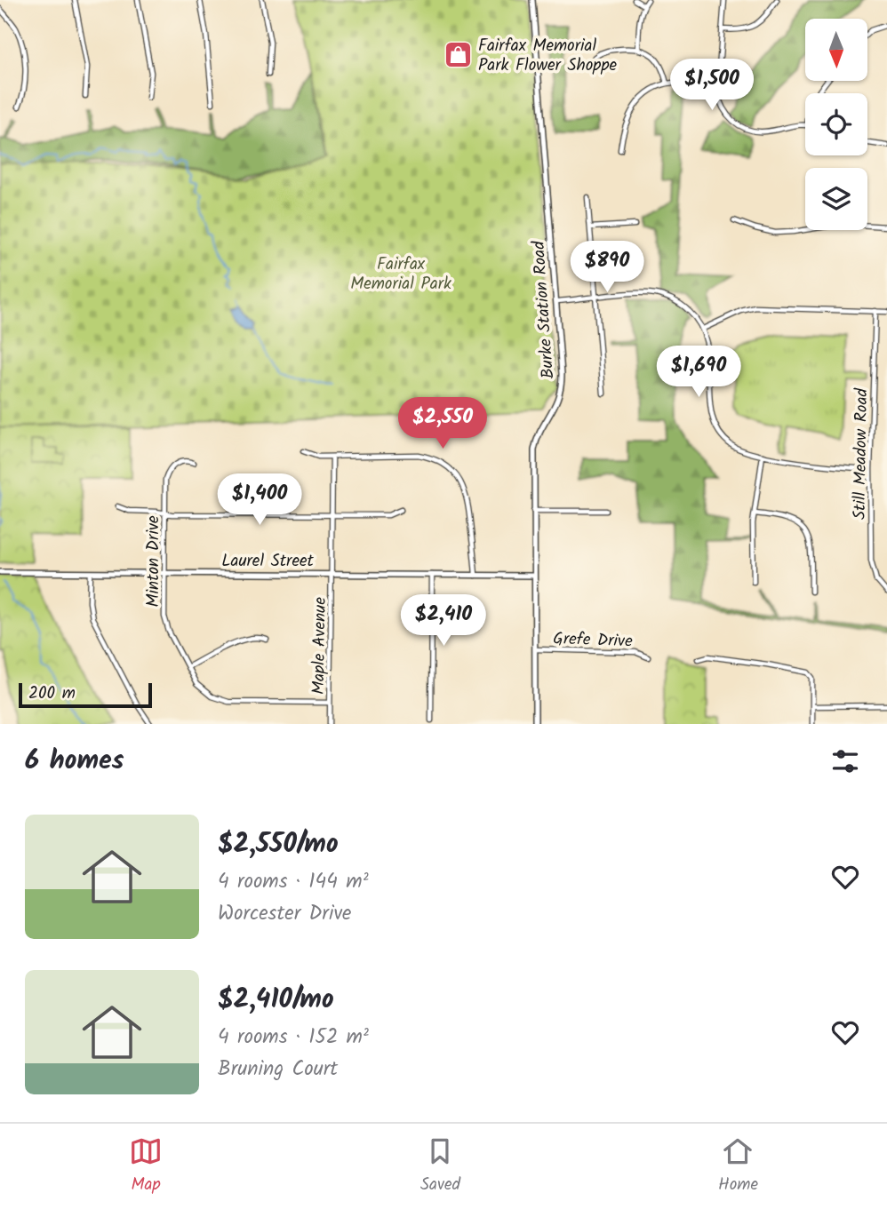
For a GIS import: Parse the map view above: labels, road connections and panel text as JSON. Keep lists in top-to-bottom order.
{
  "streets": {
    "street": [
      "Burke Station Road",
      "Still Meadow Road",
      "Laurel Street",
      "Minton Drive",
      "Grefe Drive",
      "Maple Avenue"
    ]
  },
  "crossings": [
    ["Burke Station Road", "Laurel Street"],
    ["Burke Station Road", "Grefe Drive"],
    ["Laurel Street", "Minton Drive"],
    ["Laurel Street", "Maple Avenue"],
    ["Minton Drive", "Maple Avenue"]
  ],
  "parks": ["Fairfax Memorial Park"],
  "places": {
    "shop": ["Fairfax Memorial Park Flower Shoppe"]
  },
  "scale_bar": "200 m",
  "north": "bottom",
  "page": {
    "price": [
      "$1,500",
      "$890",
      "$1,690",
      "$2,550",
      "$1,400",
      "$2,410"
    ],
    "scale": "200 m",
    "heading": "6 homes",
    "list": [
      {
        "name": "$2,550/mo",
        "note": "4 rooms · 144 m² · Worcester Drive"
      },
      {
        "name": "$2,410/mo",
        "note": "4 rooms · 152 m² · Bruning Court"
      }
    ],
    "tabs": ["Map", "Saved", "Home"]
  }
}
